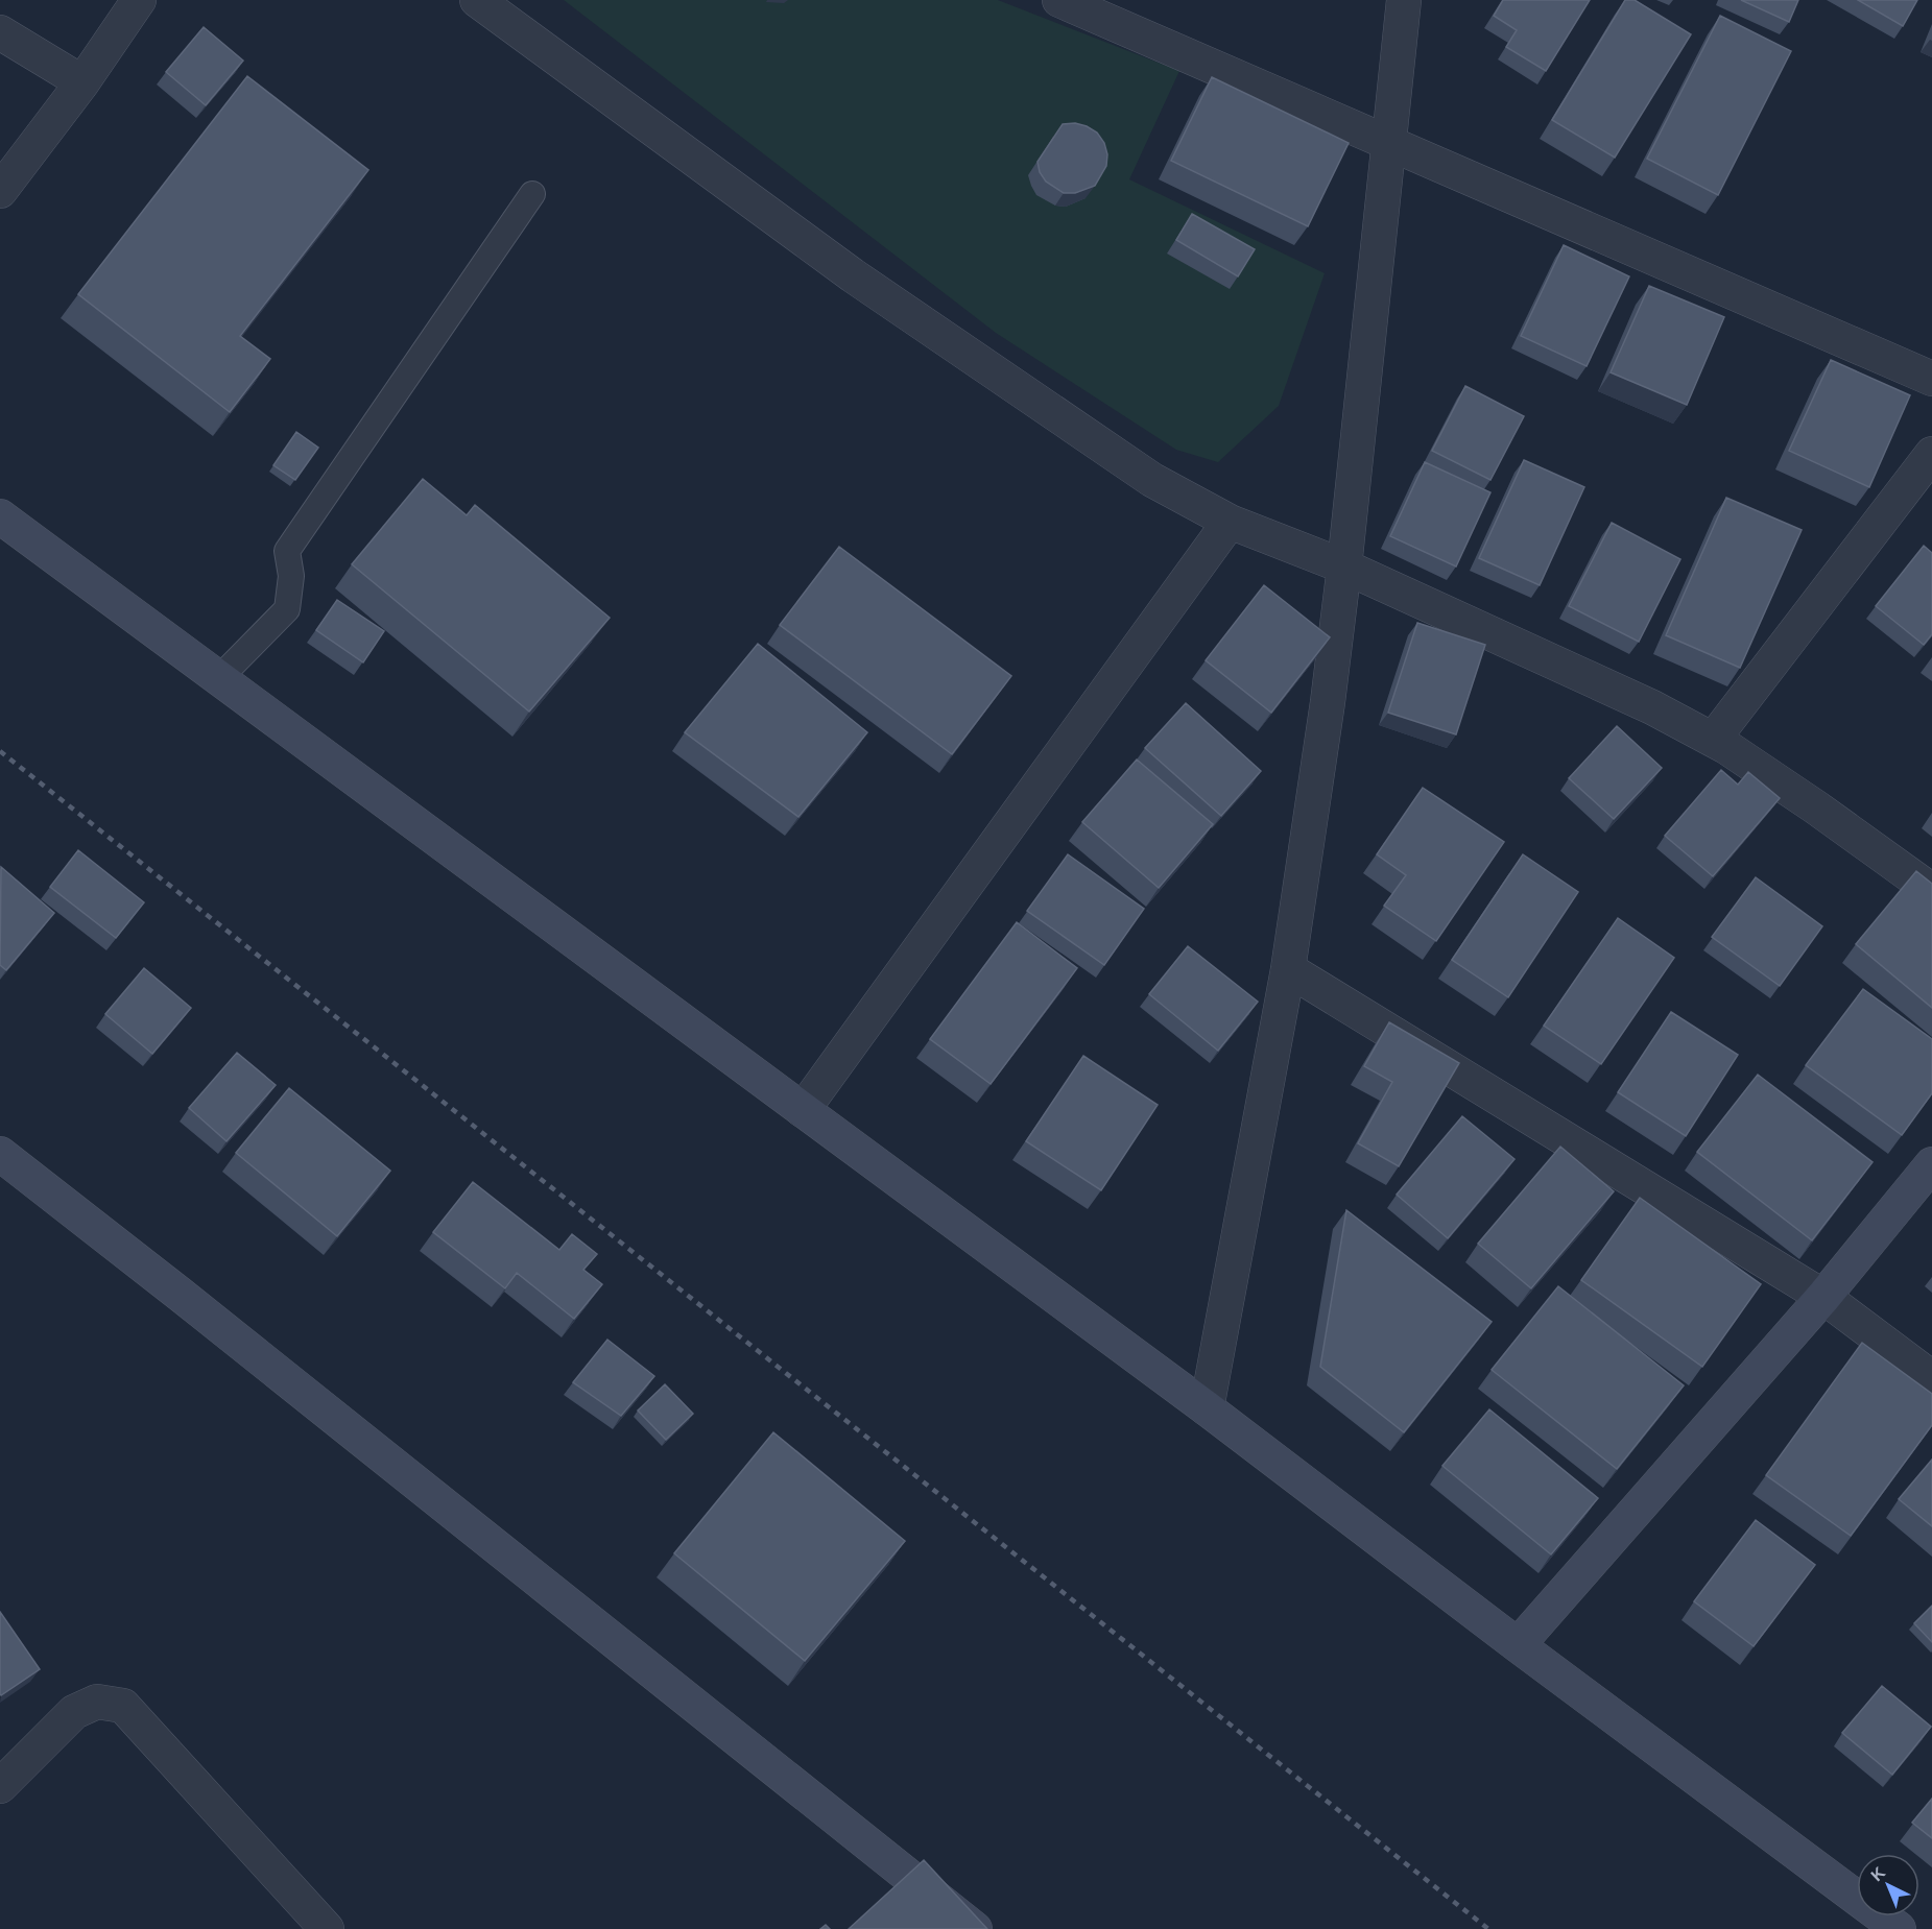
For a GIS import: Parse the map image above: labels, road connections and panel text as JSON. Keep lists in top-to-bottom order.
{
  "north": "top left"
}
